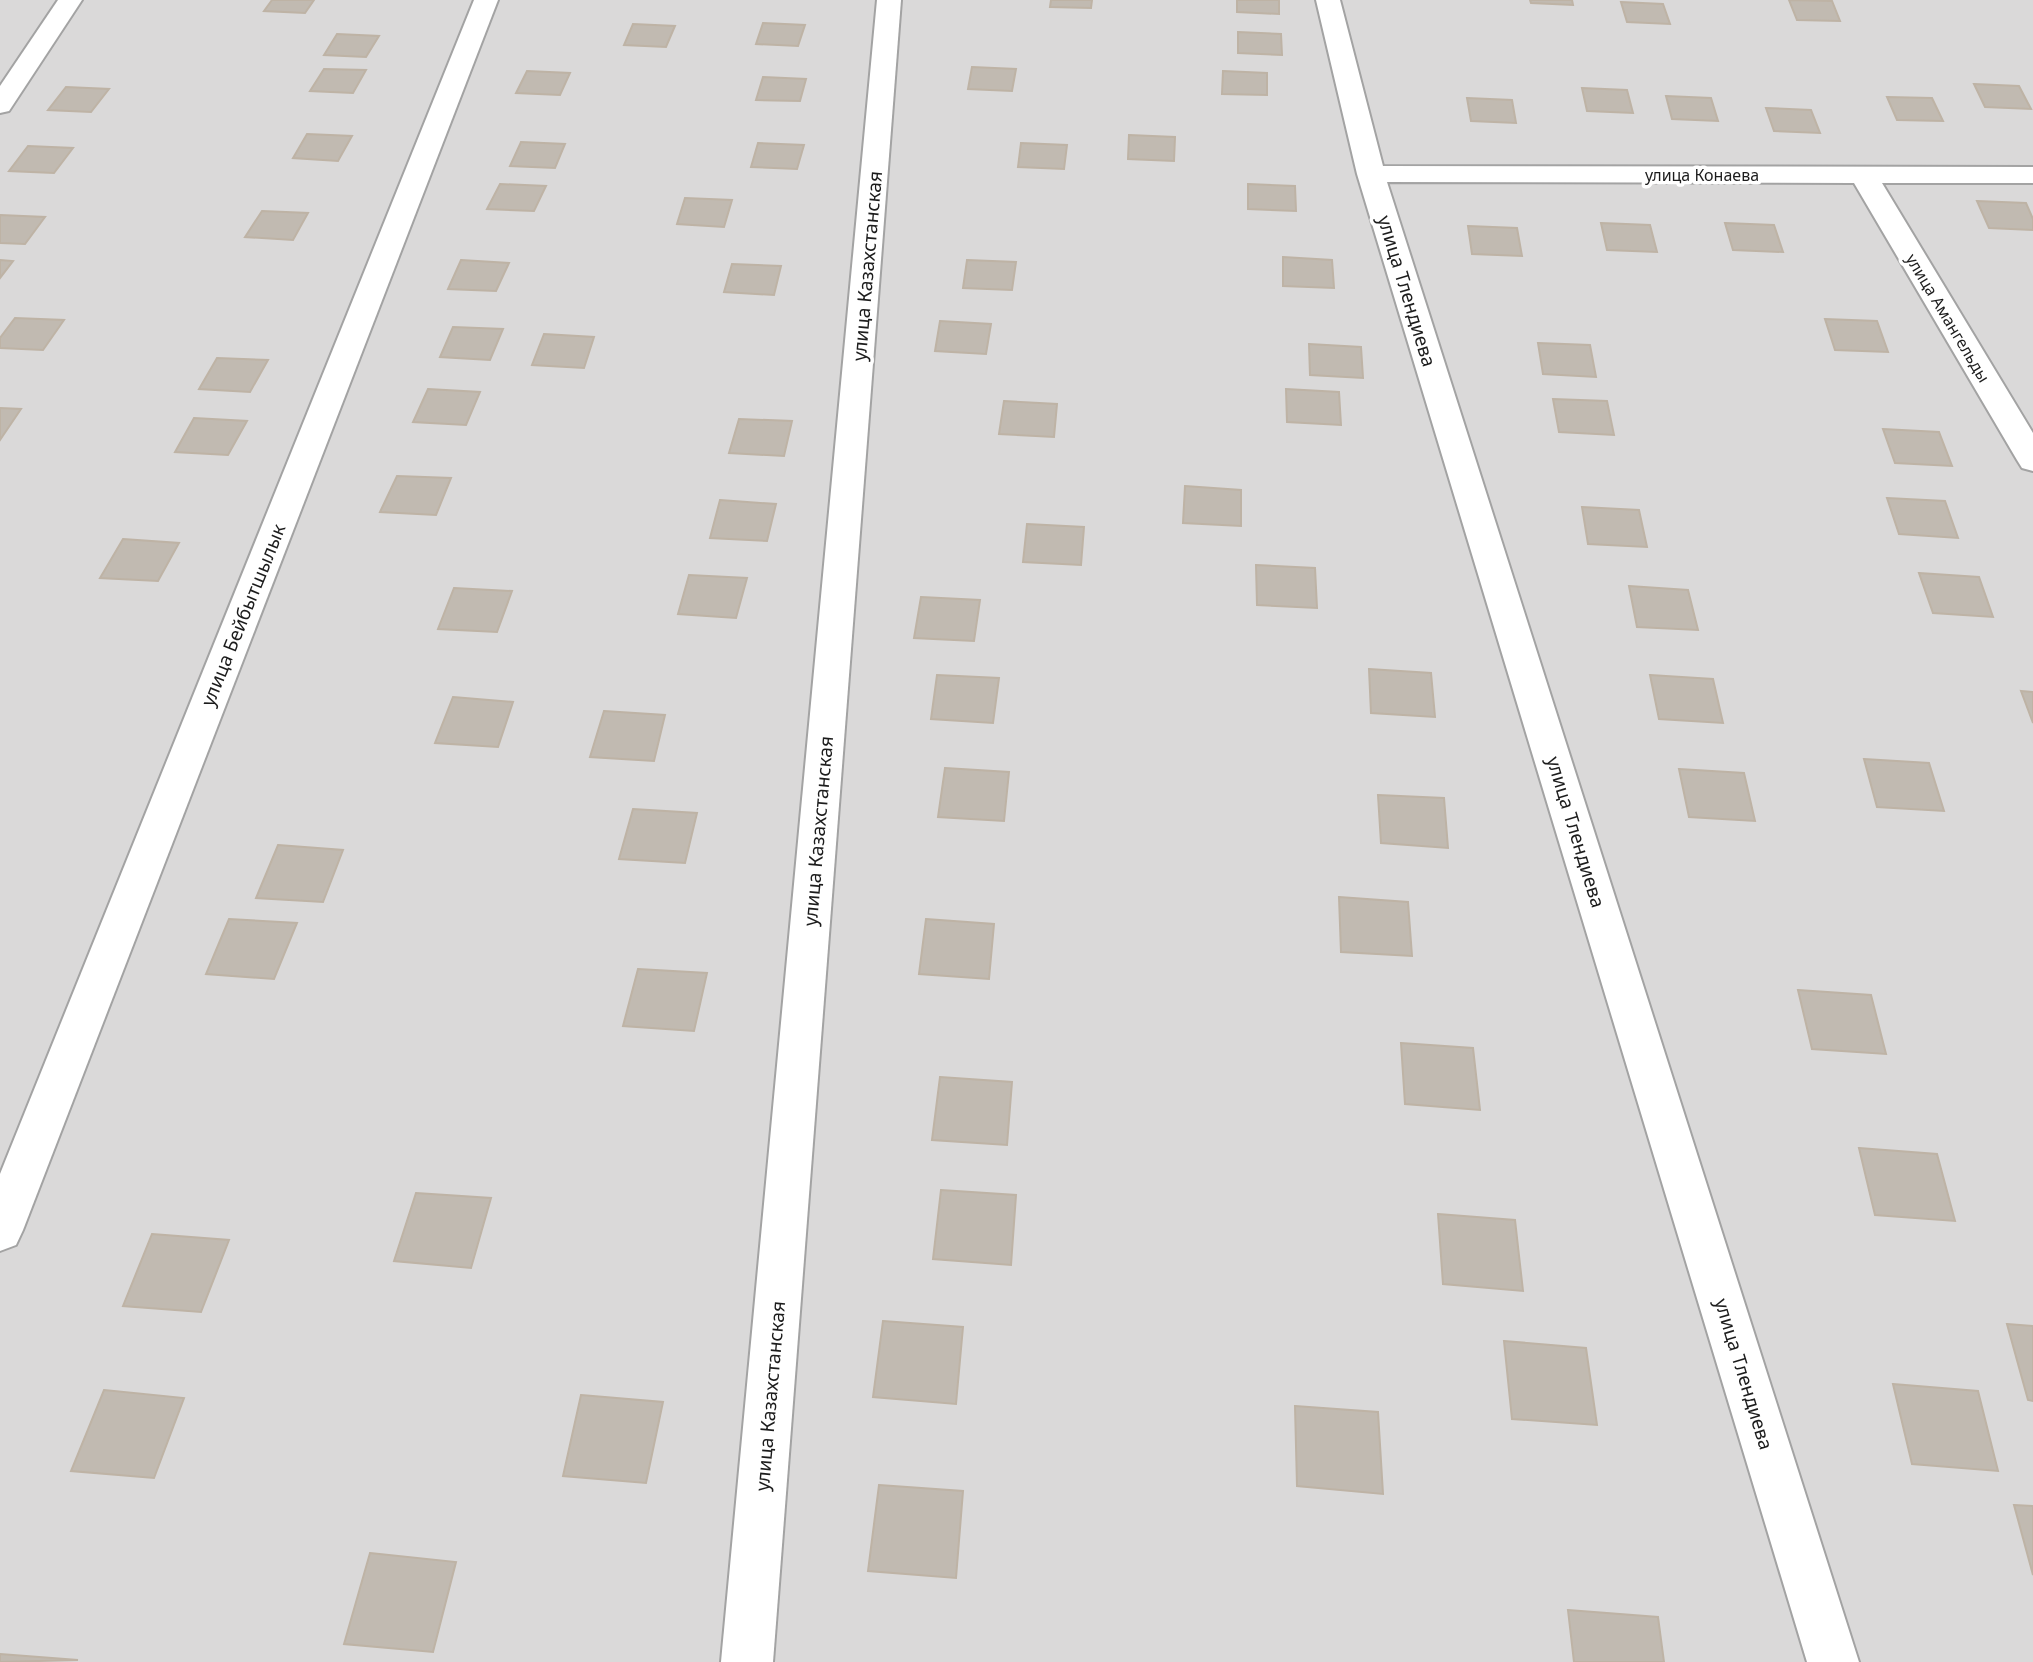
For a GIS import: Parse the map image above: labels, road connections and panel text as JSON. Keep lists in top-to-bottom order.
{
  "streets": {
    "street": [
      "улица Конаева",
      "улица Казахстанская",
      "улица Тлендиева",
      "улица Амангельды",
      "улица Бейбытшылык"
    ]
  },
  "crossings": [
    ["улица Конаева", "улица Тлендиева"],
    ["улица Конаева", "улица Амангельды"]
  ]
}
